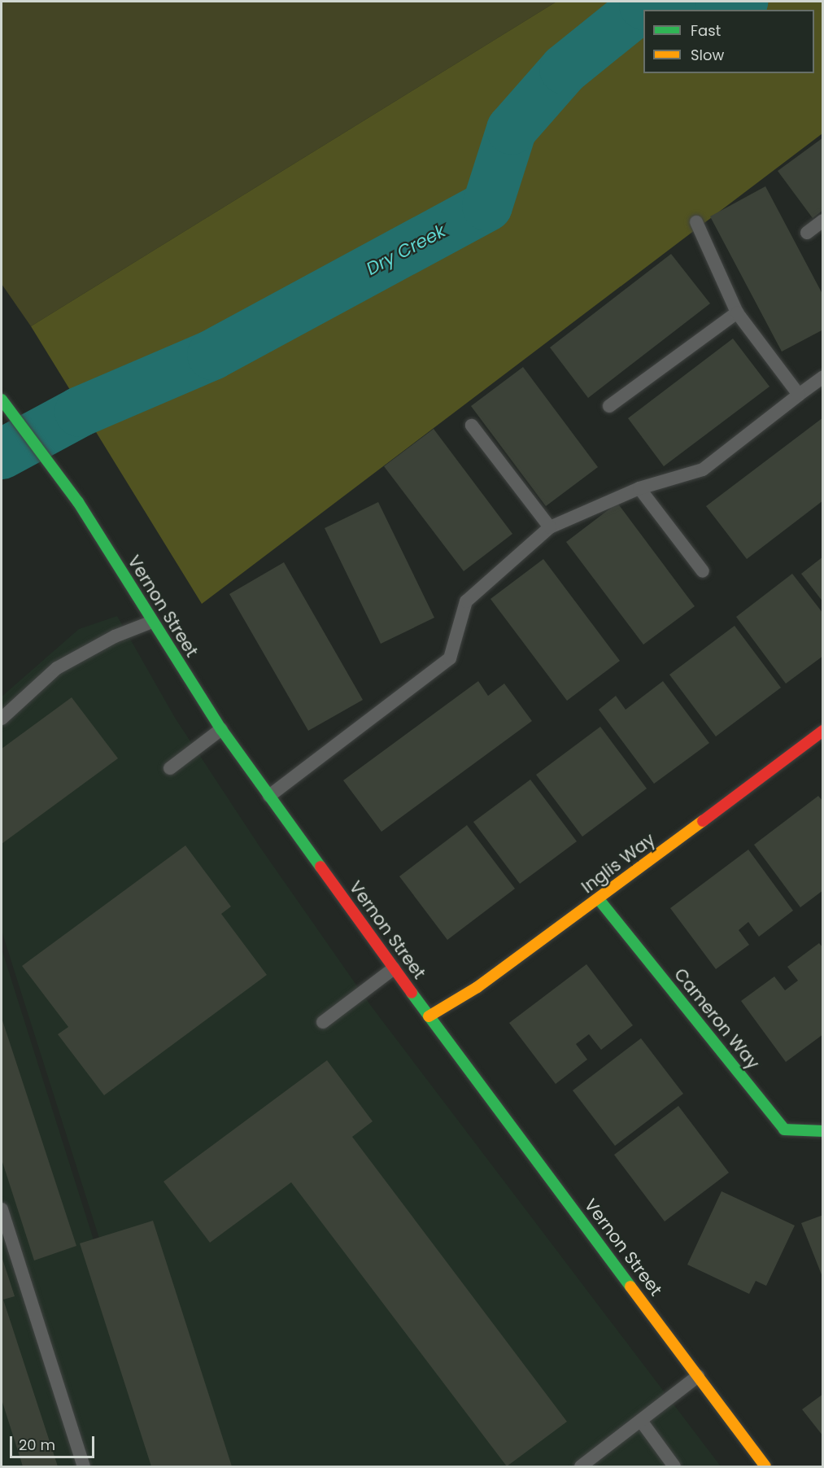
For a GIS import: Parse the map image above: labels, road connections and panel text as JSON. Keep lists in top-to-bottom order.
{
  "streets": {
    "main road": ["Vernon Street", "Inglis Way", "Cameron Way"]
  },
  "crossings": [
    ["Vernon Street", "Inglis Way"],
    ["Inglis Way", "Cameron Way"]
  ],
  "water": ["Dry Creek"],
  "legend": ["Fast", "Slow"],
  "scale_bar": "20 m"
}
